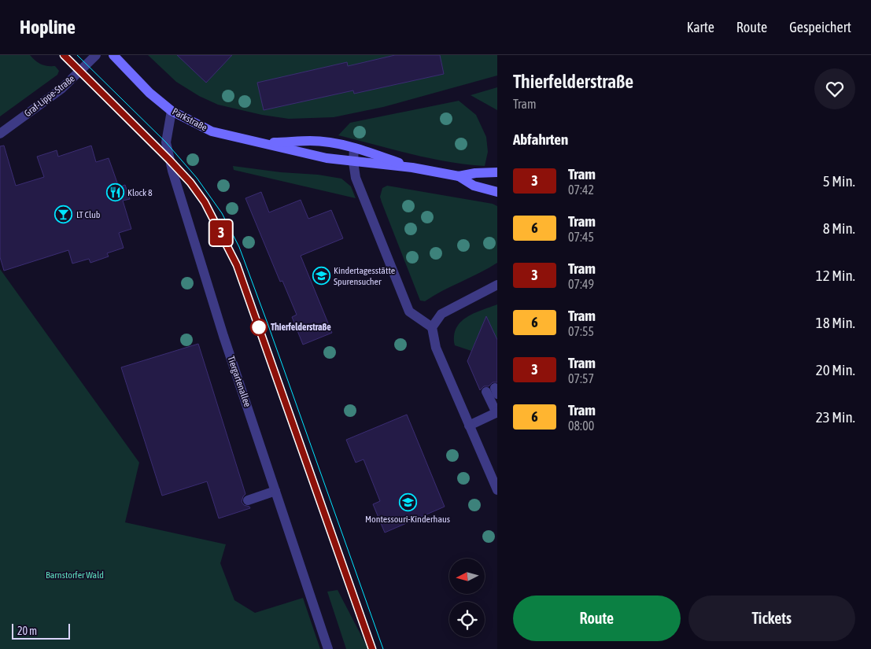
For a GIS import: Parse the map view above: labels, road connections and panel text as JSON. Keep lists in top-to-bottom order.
{
  "streets": {
    "main road": ["Parkstraße"],
    "street": ["Graf-Lippe-Straße", "Tiergartenallee"]
  },
  "crossings": [
    ["Parkstraße", "Tiergartenallee"]
  ],
  "parks": ["Barnstorfer Wald"],
  "places": {
    "restaurant": ["Klock 8"],
    "bar": ["LT Club"],
    "school or university": ["Kindertagesstätte Spurensucher", "Montessouri-Kinderhaus"],
    "other": ["Thierfelderstraße"]
  },
  "lines": ["tram line 3"],
  "scale_bar": "20 m",
  "north": "left",
  "page": {
    "header": "Hopline",
    "nav": ["Karte", "Route", "Gespeichert"],
    "on_map": "3",
    "heading": [
      ["Thierfelderstraße", "Tram"],
      "Abfahrten"
    ],
    "list": [
      {
        "mark": "3",
        "name": "Tram",
        "note": "07:42",
        "value": "5 Min."
      },
      {
        "mark": "6",
        "name": "Tram",
        "note": "07:45",
        "value": "8 Min."
      },
      {
        "mark": "3",
        "name": "Tram",
        "note": "07:49",
        "value": "12 Min."
      },
      {
        "mark": "6",
        "name": "Tram",
        "note": "07:55",
        "value": "18 Min."
      },
      {
        "mark": "3",
        "name": "Tram",
        "note": "07:57",
        "value": "20 Min."
      },
      {
        "mark": "6",
        "name": "Tram",
        "note": "08:00",
        "value": "23 Min."
      }
    ],
    "buttons": ["Route", "Tickets"],
    "scale": "20 m"
  }
}
